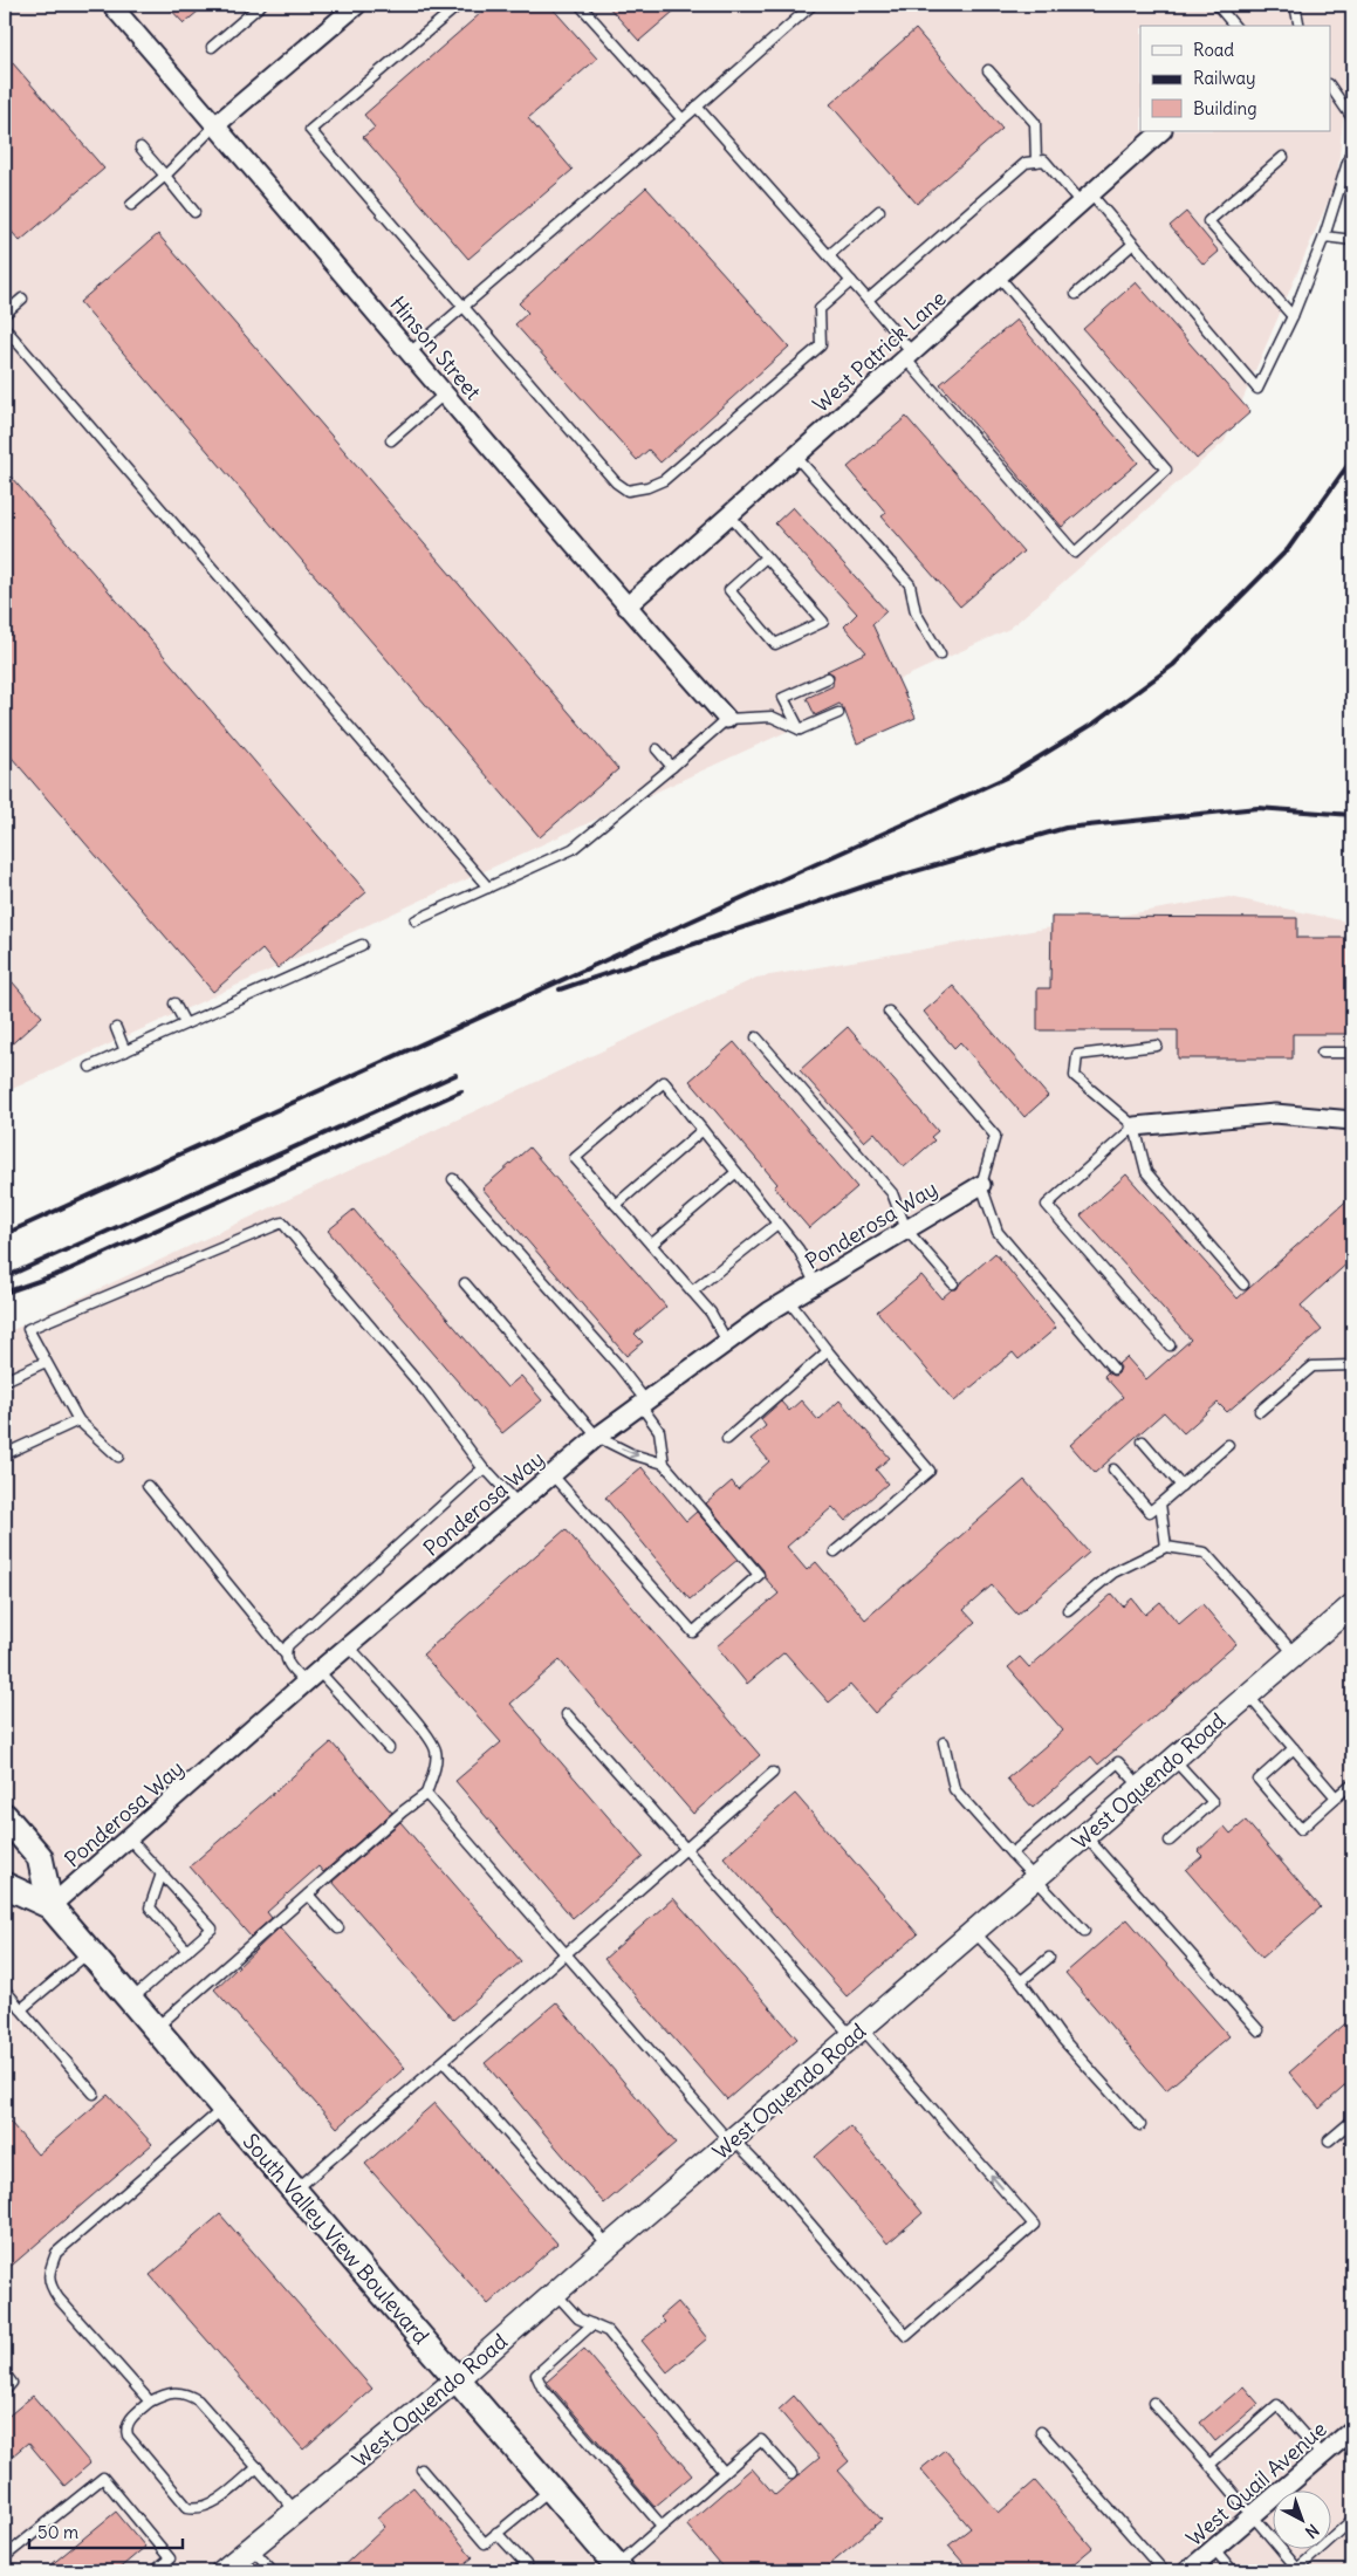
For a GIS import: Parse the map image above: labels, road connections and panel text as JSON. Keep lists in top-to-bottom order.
{
  "streets": {
    "main road": ["South Valley View Boulevard"],
    "street": [
      "Hinson Street",
      "West Patrick Lane",
      "Ponderosa Way",
      "West Oquendo Road",
      "West Quail Avenue"
    ]
  },
  "crossings": [
    ["Hinson Street", "West Patrick Lane"],
    ["Ponderosa Way", "South Valley View Boulevard"],
    ["West Oquendo Road", "South Valley View Boulevard"]
  ],
  "legend": ["Road", "Railway", "Building"],
  "scale_bar": "50 m",
  "north": "bottom right"
}
